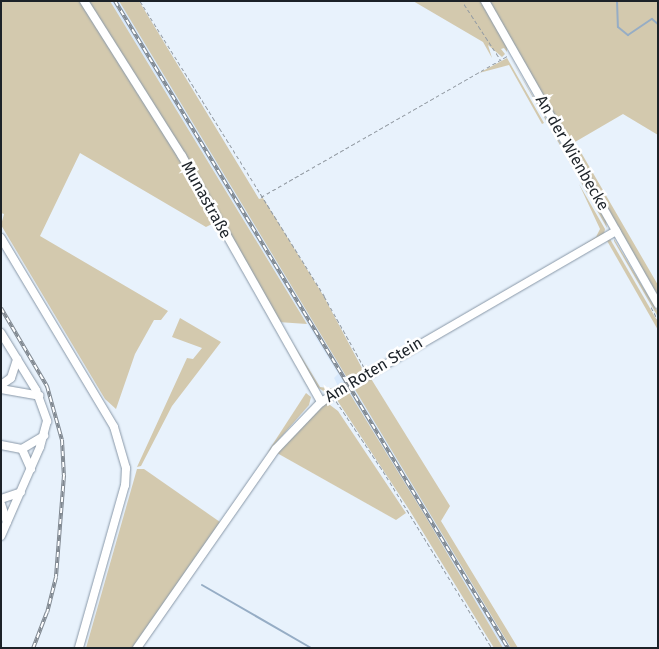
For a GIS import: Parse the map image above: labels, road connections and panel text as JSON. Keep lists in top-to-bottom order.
{
  "streets": {
    "street": ["An der Wienbecke", "Munastraße", "Am Roten Stein"]
  },
  "crossings": [
    ["An der Wienbecke", "Am Roten Stein"],
    ["Munastraße", "Am Roten Stein"]
  ]
}
